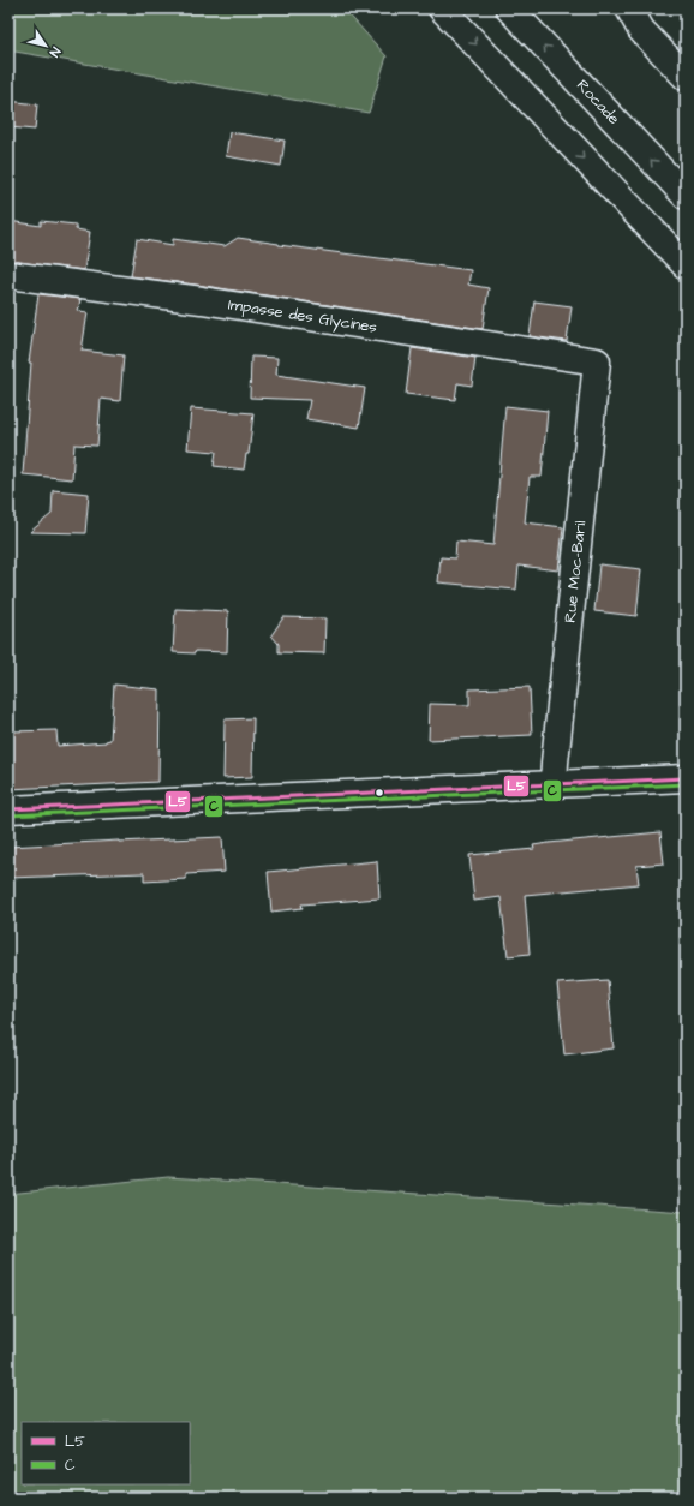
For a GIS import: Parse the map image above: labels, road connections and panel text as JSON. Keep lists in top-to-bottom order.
{
  "streets": {
    "main road": ["Rocade", "Impasse des Glycines", "Rue Moc-Baril"]
  },
  "crossings": [
    ["Impasse des Glycines", "Rue Moc-Baril"]
  ],
  "lines": ["transit line L5", "transit line C"],
  "legend": ["L5", "C"],
  "north": "bottom right"
}
